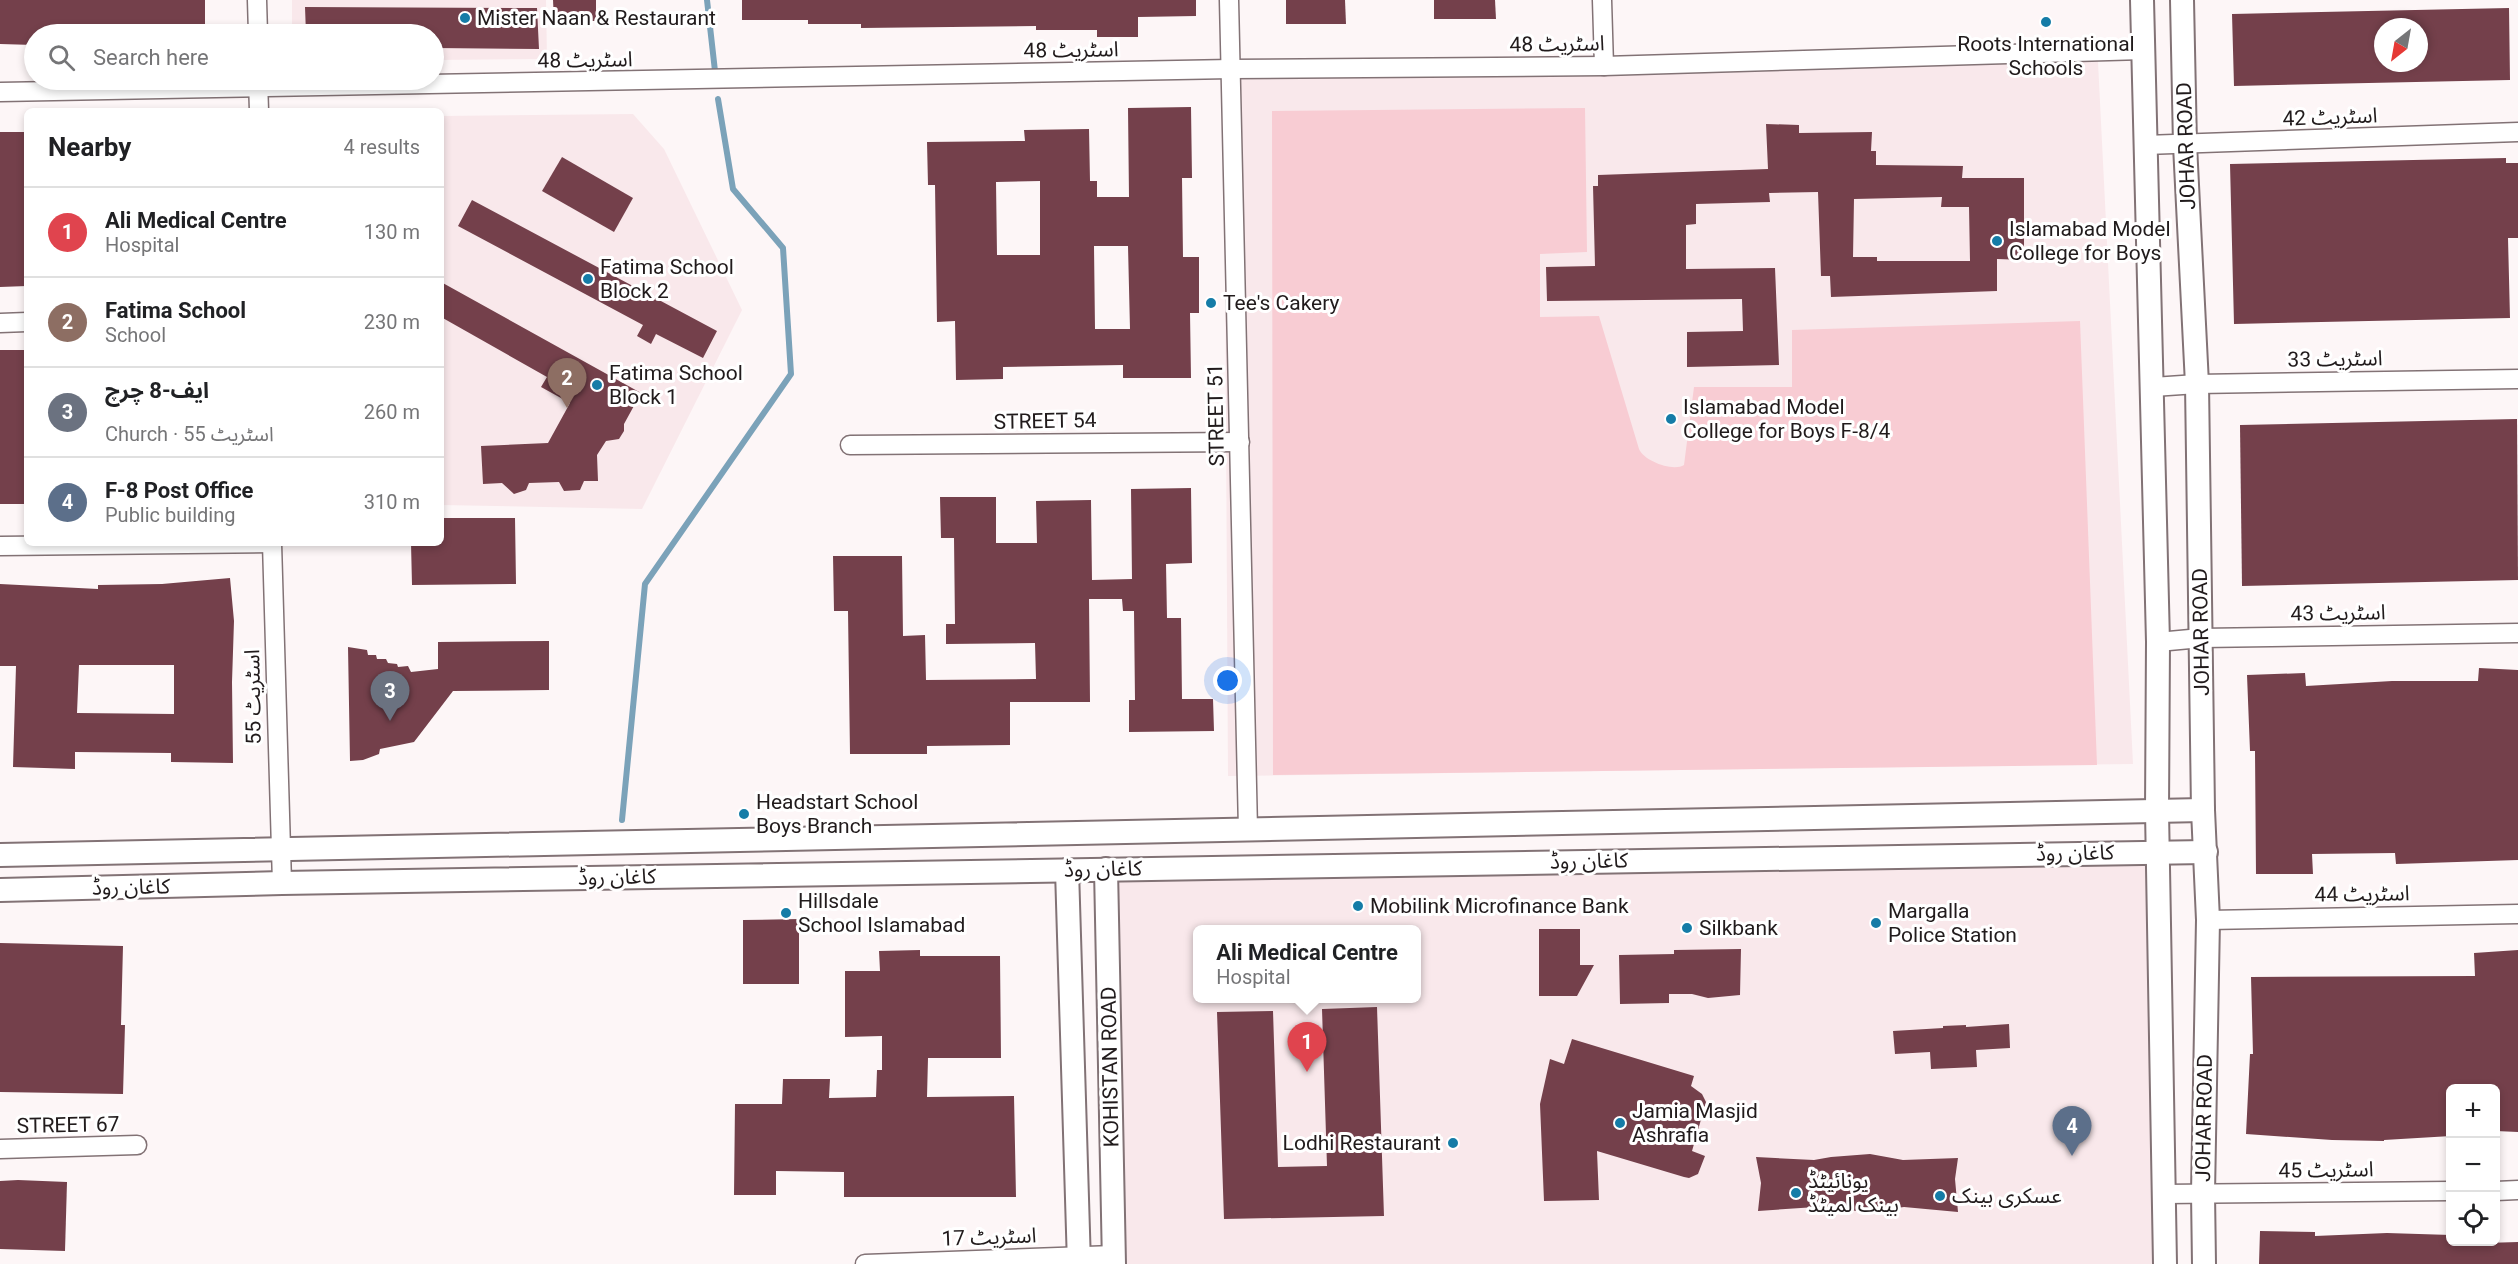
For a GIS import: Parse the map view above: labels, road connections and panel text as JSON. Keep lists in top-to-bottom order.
{
  "streets": {
    "street": [
      "اسٹریٹ 48",
      "اسٹریٹ 42",
      "JOHAR ROAD",
      "اسٹریٹ 33",
      "STREET 51",
      "STREET 54",
      "اسٹریٹ 43",
      "اسٹریٹ 55",
      "کاغان روڈ",
      "اسٹریٹ 44",
      "KOHISTAN ROAD",
      "STREET 67",
      "اسٹریٹ 45",
      "اسٹریٹ 17"
    ]
  },
  "crossings": [
    ["اسٹریٹ 48", "JOHAR ROAD"],
    ["اسٹریٹ 48", "STREET 51"],
    ["اسٹریٹ 42", "JOHAR ROAD"],
    ["JOHAR ROAD", "اسٹریٹ 33"],
    ["JOHAR ROAD", "اسٹریٹ 43"],
    ["JOHAR ROAD", "کاغان روڈ"],
    ["JOHAR ROAD", "اسٹریٹ 44"],
    ["JOHAR ROAD", "اسٹریٹ 45"],
    ["STREET 51", "STREET 54"],
    ["STREET 51", "کاغان روڈ"],
    ["اسٹریٹ 55", "کاغان روڈ"],
    ["کاغان روڈ", "KOHISTAN ROAD"],
    ["KOHISTAN ROAD", "اسٹریٹ 17"]
  ],
  "places": [
    "Mister Naan & Restaurant",
    "Roots International Schools",
    "Islamabad Model College for Boys",
    "Fatima School Block 2",
    "Tee's Cakery",
    "Fatima School Block 1",
    "Islamabad Model College for Boys F-8/4",
    "Headstart School Boys Branch",
    "Mobilink Microfinance Bank",
    "Hillsdale School Islamabad",
    "Margalla Police Station",
    "Silkbank",
    "Jamia Masjid Ashrafia",
    "Lodhi Restaurant",
    "یونائیٹڈ بینک لمیٹڈ",
    "عسکری بینک"
  ],
  "north": "bottom left",
  "page": {
    "search": "Search here",
    "heading": ["Nearby", "4 results"],
    "list": [
      {
        "mark": "1",
        "name": "Ali Medical Centre",
        "note": "Hospital",
        "value": "130 m"
      },
      {
        "mark": "2",
        "name": "Fatima School",
        "note": "School",
        "value": "230 m"
      },
      {
        "mark": "3",
        "name": "ایف-8 چرچ",
        "note": "Church · اسٹریٹ 55",
        "value": "260 m"
      },
      {
        "mark": "4",
        "name": "F-8 Post Office",
        "note": "Public building",
        "value": "310 m"
      }
    ],
    "pins": [
      "2",
      "3",
      "1",
      "4"
    ],
    "popup": ["Ali Medical Centre", "Hospital"],
    "map_buttons": ["+", "−"]
  }
}
